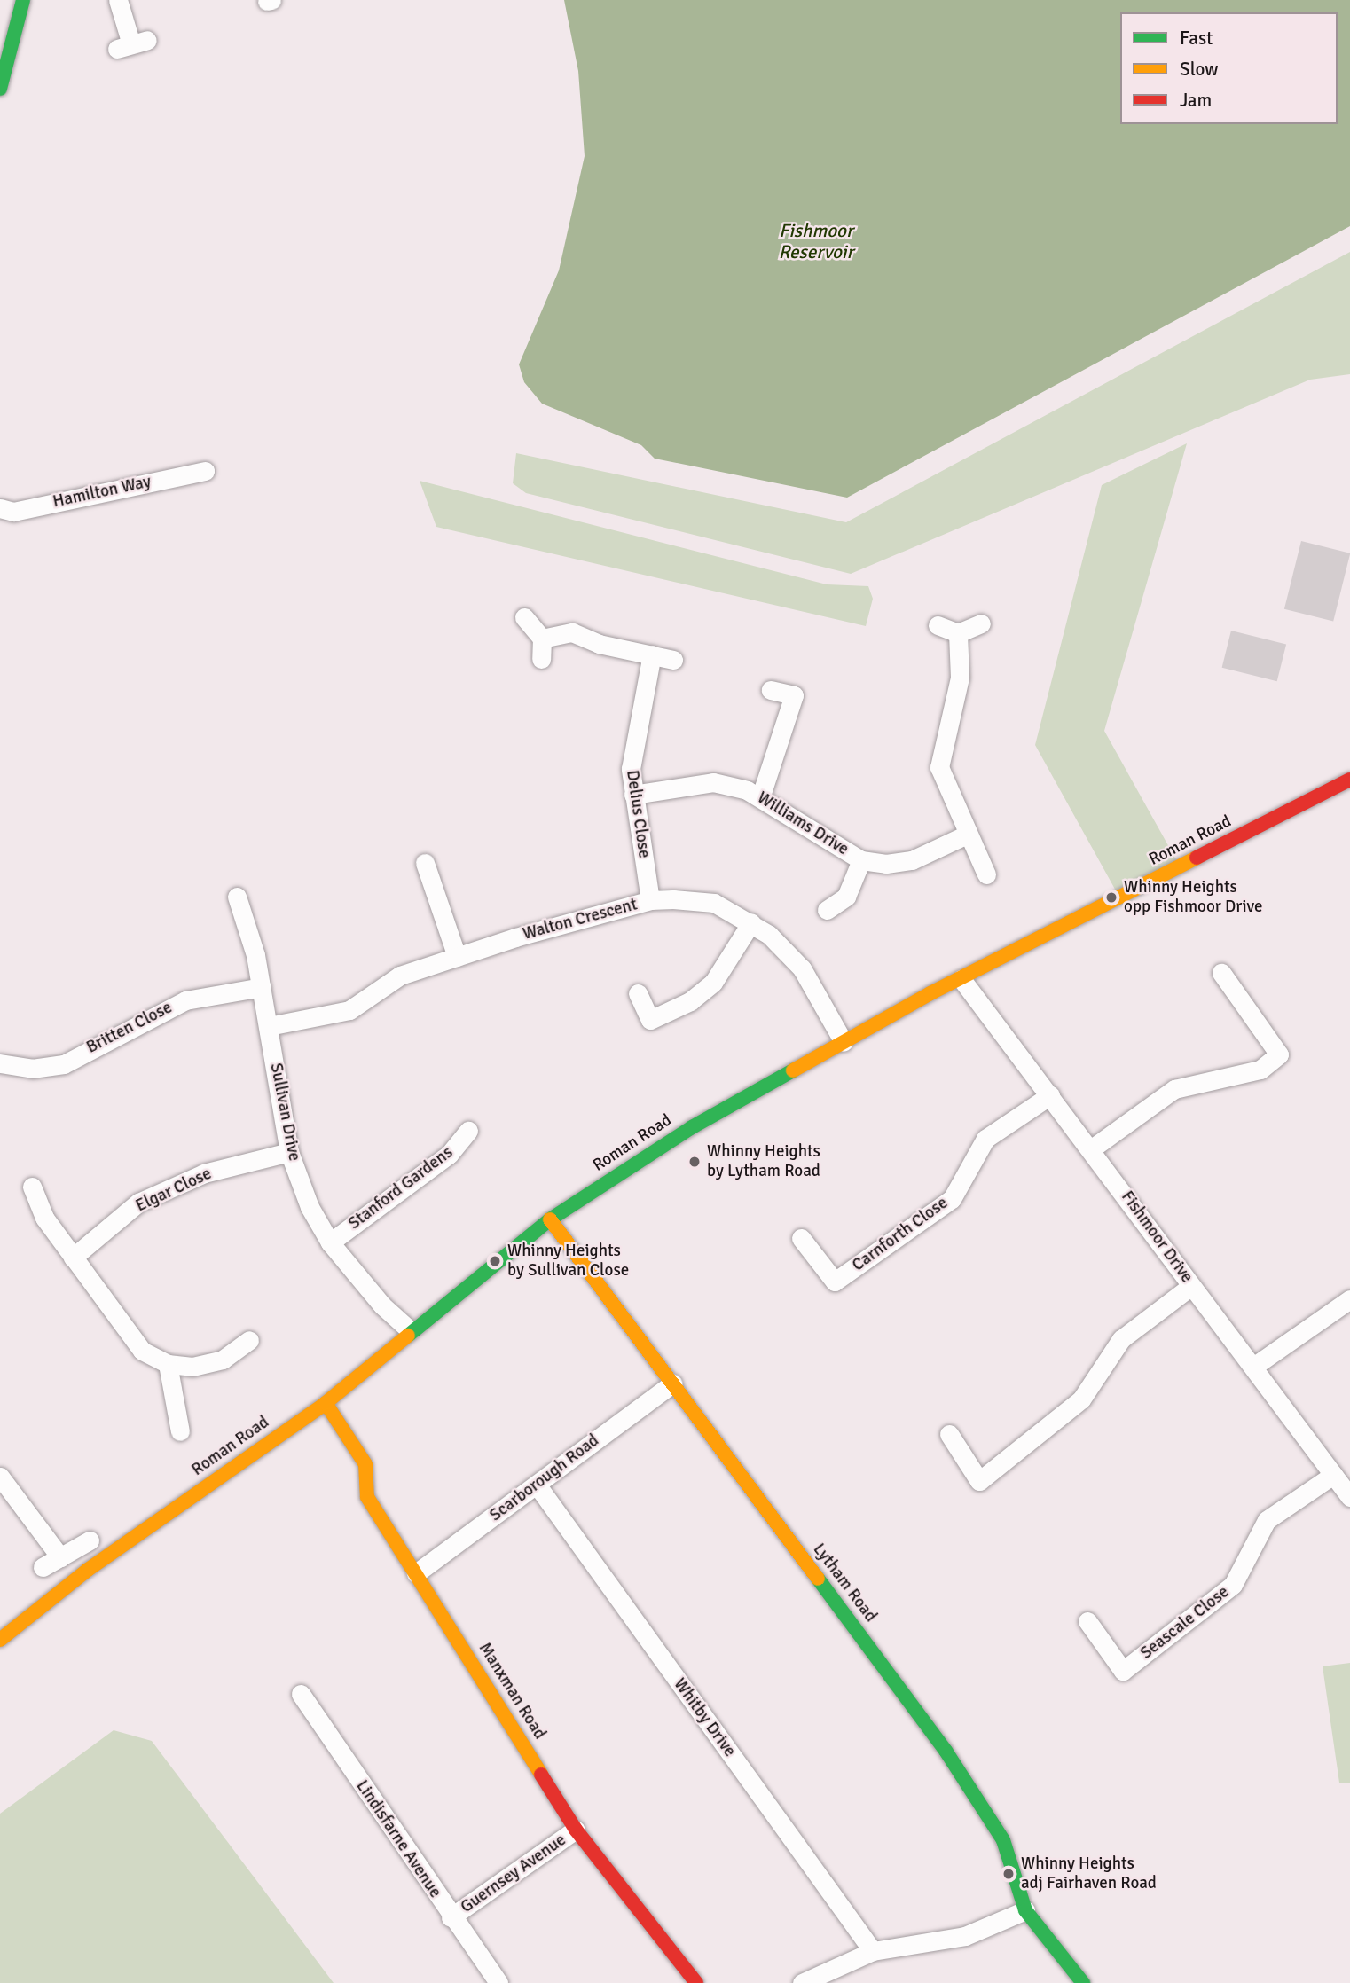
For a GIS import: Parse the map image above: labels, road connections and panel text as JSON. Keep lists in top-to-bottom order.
{
  "streets": {
    "main road": ["Roman Road", "Lytham Road", "Manxman Road"],
    "street": [
      "Hamilton Way",
      "Delius Close",
      "Williams Drive",
      "Walton Crescent",
      "Britten Close",
      "Sullivan Drive",
      "Stanford Gardens",
      "Elgar Close",
      "Carnforth Close",
      "Fishmoor Drive",
      "Scarborough Road",
      "Seascale Close",
      "Whitby Drive",
      "Lindisfarne Avenue",
      "Guernsey Avenue"
    ]
  },
  "crossings": [
    ["Delius Close", "Williams Drive"],
    ["Delius Close", "Walton Crescent"],
    ["Roman Road", "Walton Crescent"],
    ["Roman Road", "Sullivan Drive"],
    ["Roman Road", "Fishmoor Drive"],
    ["Roman Road", "Lytham Road"],
    ["Roman Road", "Manxman Road"],
    ["Walton Crescent", "Sullivan Drive"],
    ["Britten Close", "Sullivan Drive"],
    ["Sullivan Drive", "Stanford Gardens"],
    ["Sullivan Drive", "Elgar Close"],
    ["Carnforth Close", "Fishmoor Drive"],
    ["Fishmoor Drive", "Seascale Close"],
    ["Scarborough Road", "Lytham Road"],
    ["Scarborough Road", "Manxman Road"],
    ["Scarborough Road", "Whitby Drive"],
    ["Manxman Road", "Guernsey Avenue"],
    ["Lindisfarne Avenue", "Guernsey Avenue"]
  ],
  "water": ["Fishmoor Reservoir"],
  "places": [
    "Whinny Heights opp Fishmoor Drive",
    "Whinny Heights by Lytham Road",
    "Whinny Heights by Sullivan Close",
    "Whinny Heights adj Fairhaven Road"
  ],
  "legend": ["Fast", "Slow", "Jam"]
}
